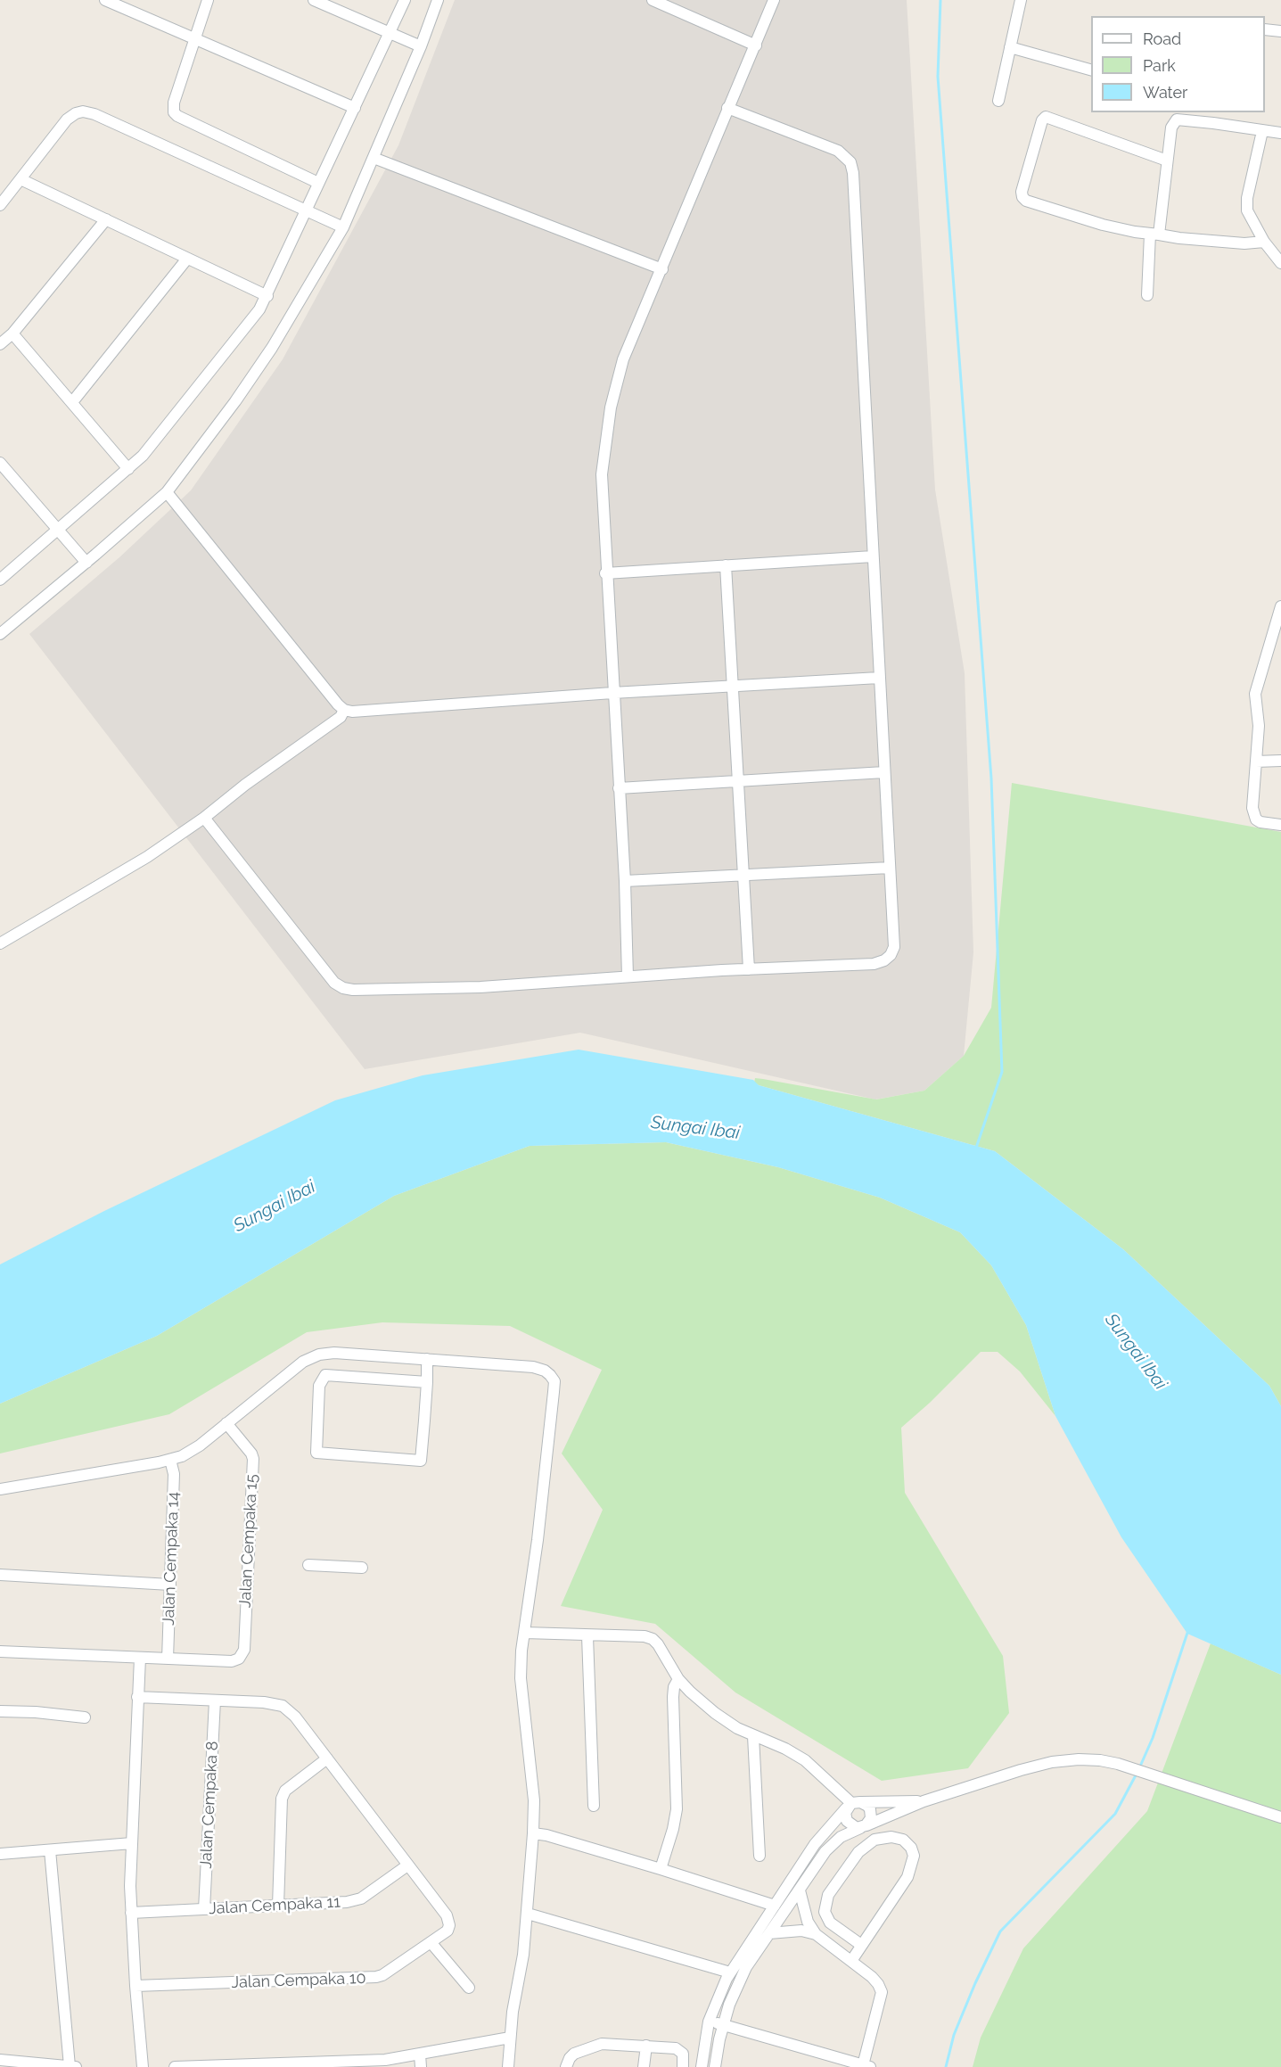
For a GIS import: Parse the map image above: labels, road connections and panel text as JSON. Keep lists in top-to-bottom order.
{
  "streets": {
    "street": [
      "Jalan Cempaka 15",
      "Jalan Cempaka 14",
      "Jalan Cempaka 8",
      "Jalan Cempaka 11",
      "Jalan Cempaka 10"
    ]
  },
  "crossings": [
    ["Jalan Cempaka 15", "Jalan Cempaka 14"],
    ["Jalan Cempaka 8", "Jalan Cempaka 11"],
    ["Jalan Cempaka 11", "Jalan Cempaka 10"]
  ],
  "water": ["Sungai Ibai"],
  "legend": ["Road", "Park", "Water"]
}
